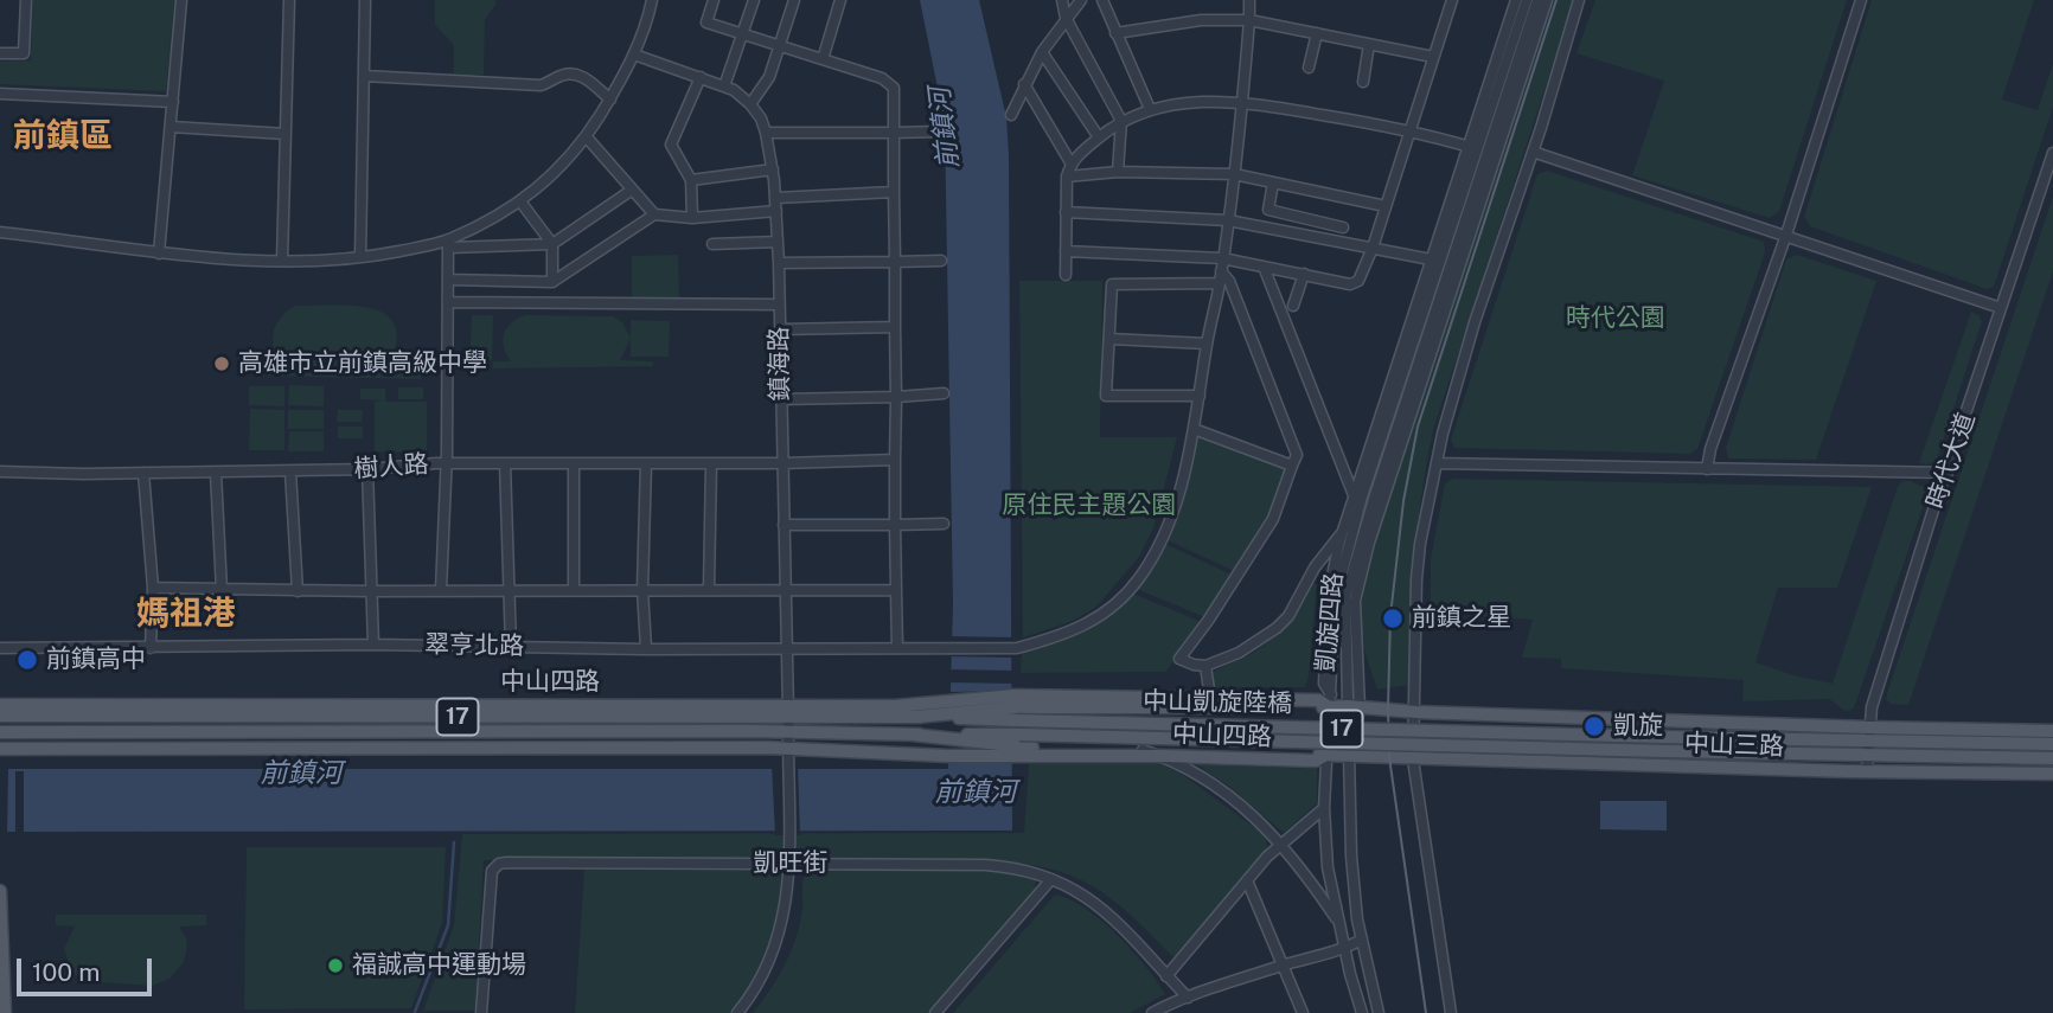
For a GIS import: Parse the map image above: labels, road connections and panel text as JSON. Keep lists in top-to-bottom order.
{
  "streets": {
    "main road": [
      "中山四路",
      "中山凱旋陸橋",
      "17",
      "中山三路"
    ],
    "street": [
      "鎮海路",
      "時代大道",
      "樹人路",
      "凱旋四路",
      "翠亨北路",
      "凱旺街"
    ]
  },
  "crossings": [
    ["鎮海路", "樹人路"],
    ["鎮海路", "翠亨北路"],
    ["鎮海路", "中山四路"],
    ["鎮海路", "17"],
    ["鎮海路", "凱旺街"],
    ["時代大道", "中山三路"],
    ["凱旋四路", "中山四路"],
    ["中山四路", "中山凱旋陸橋"],
    ["中山四路", "17"],
    ["中山四路", "中山三路"],
    ["中山凱旋陸橋", "17"],
    ["中山凱旋陸橋", "中山三路"]
  ],
  "districts": ["前鎮區", "媽祖港"],
  "water": ["前鎮河"],
  "parks": ["時代公園", "原住民主題公園"],
  "places": [
    "高雄市立前鎮高級中學",
    "前鎮之星",
    "前鎮高中",
    "凱旋",
    "福誠高中運動場"
  ],
  "scale_bar": "100 m"
}
